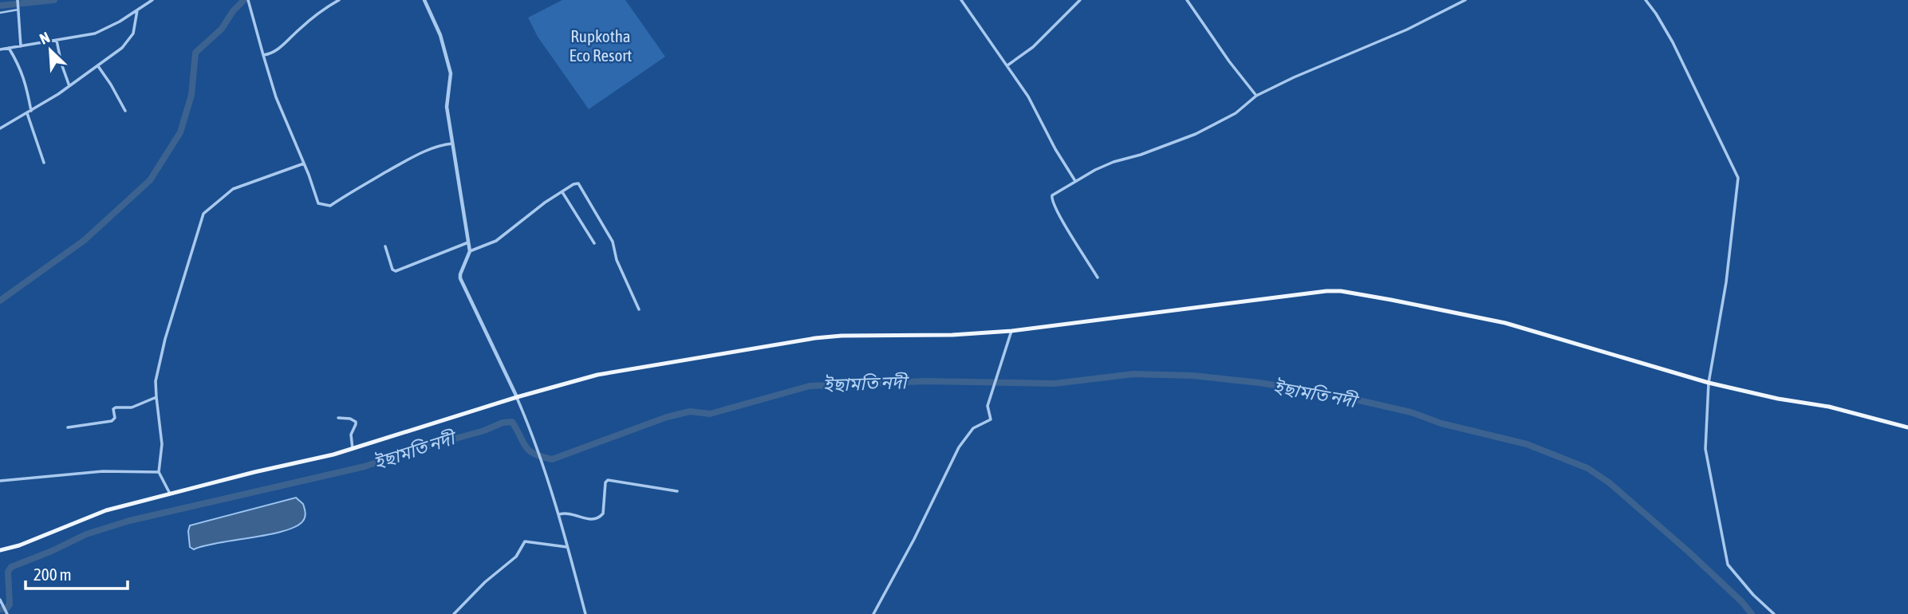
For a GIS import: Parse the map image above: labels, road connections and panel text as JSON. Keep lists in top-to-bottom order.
{
  "water": ["ইছামতি নদী"],
  "parks": ["Rupkotha Eco Resort"],
  "scale_bar": "200 m",
  "north": "top left"
}
